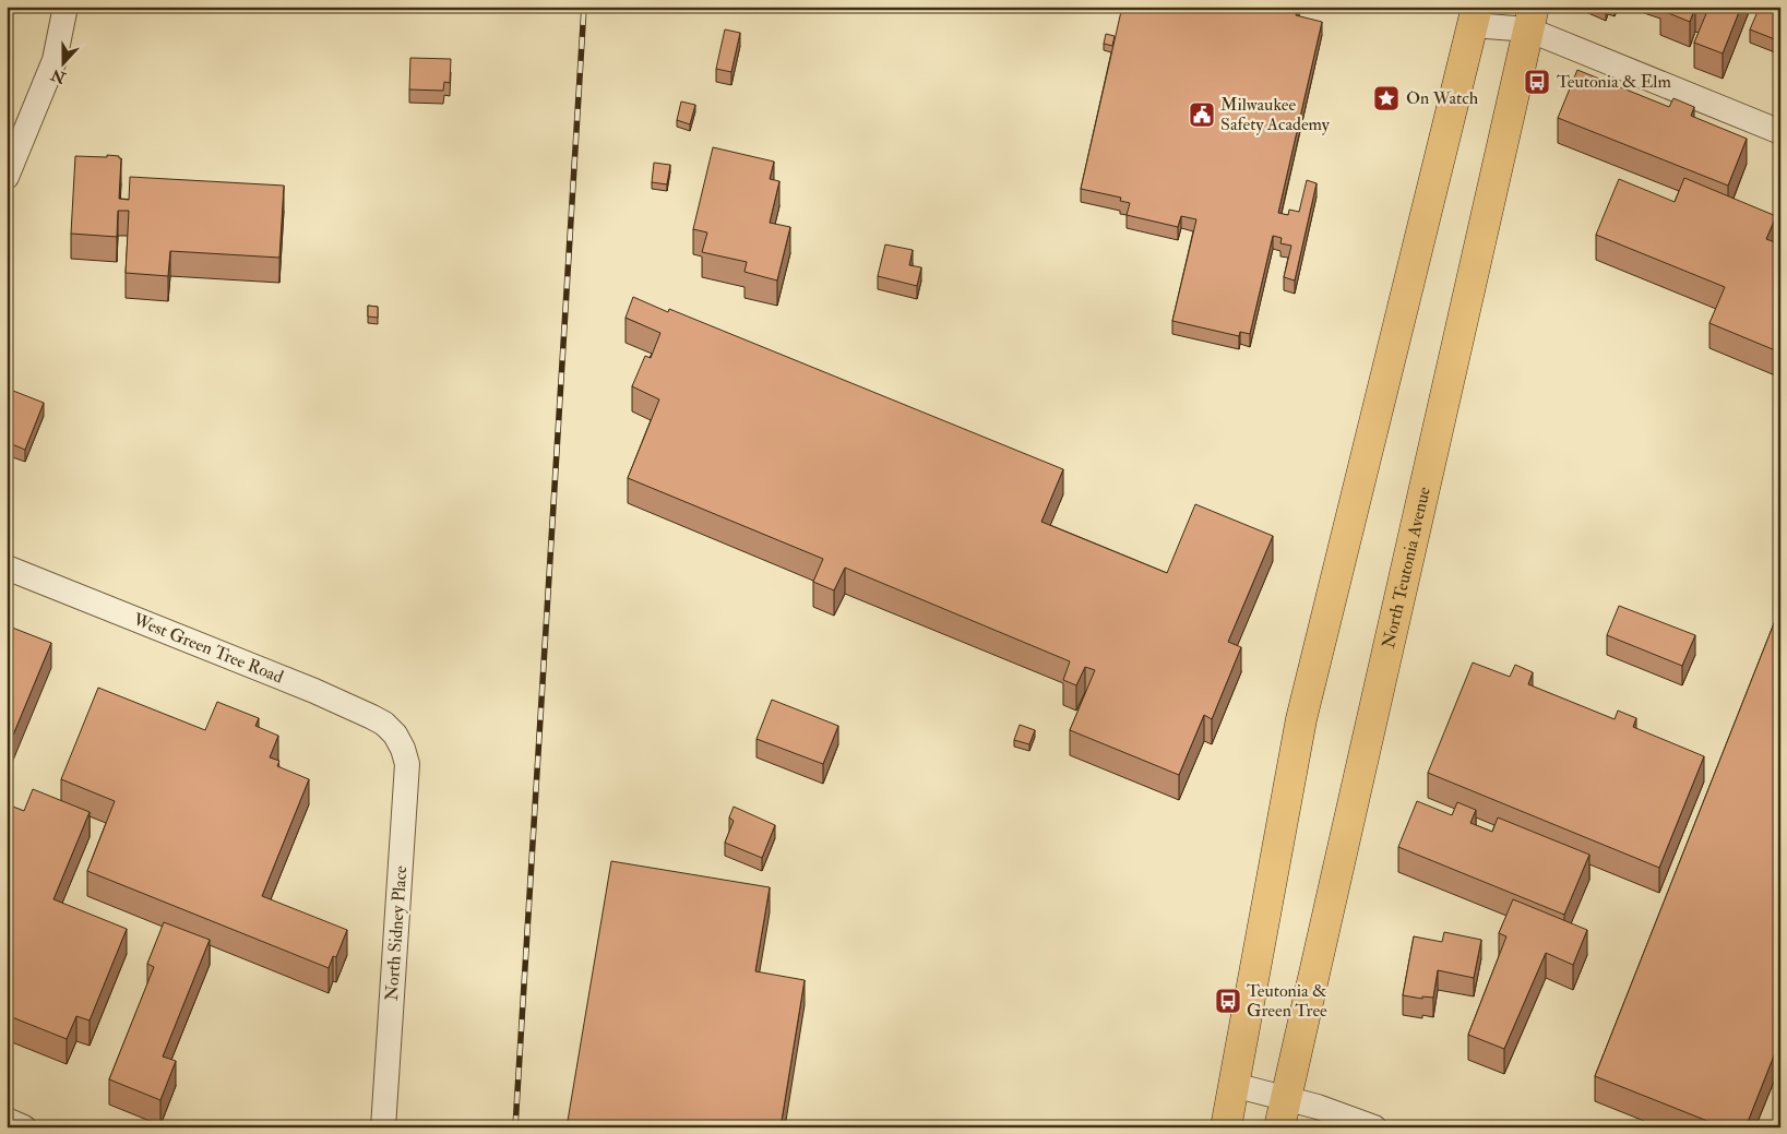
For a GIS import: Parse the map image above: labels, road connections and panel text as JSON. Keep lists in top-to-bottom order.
{
  "streets": {
    "main road": ["North Teutonia Avenue"],
    "street": ["West Green Tree Road", "North Sidney Place"]
  },
  "crossings": [
    ["West Green Tree Road", "North Sidney Place"]
  ],
  "places": {
    "bus stop": ["Teutonia & Elm", "Teutonia & Green Tree"],
    "place": ["On Watch"],
    "public building": ["Milwaukee Safety Academy"]
  },
  "north": "bottom"
}
